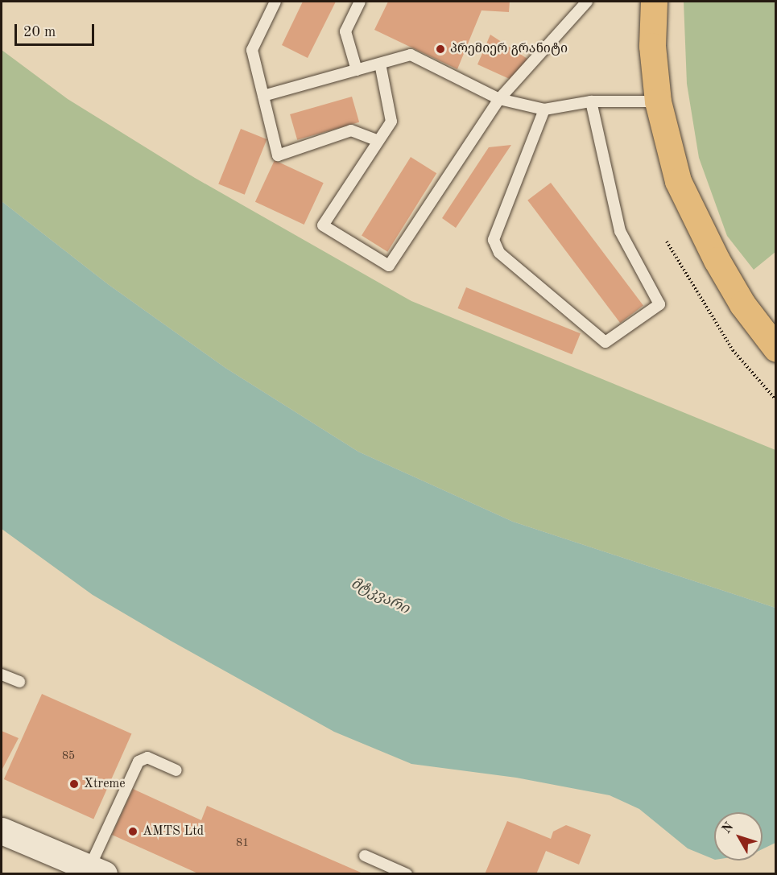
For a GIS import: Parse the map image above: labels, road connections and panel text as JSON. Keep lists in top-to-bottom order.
{
  "water": ["მტკვარი"],
  "places": ["პრემიერ გრანიტი", "Xtreme", "AMTS Ltd"],
  "house_numbers": ["85", "81"],
  "scale_bar": "20 m",
  "north": "top left"
}
